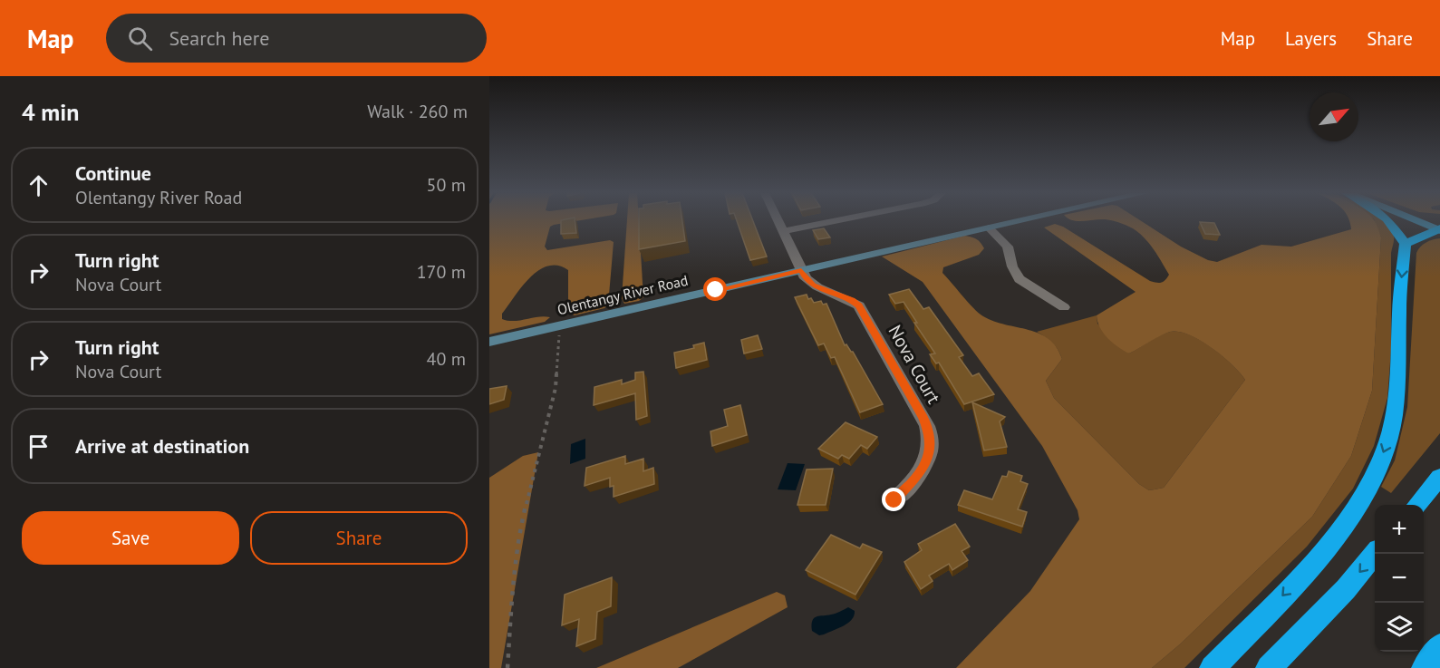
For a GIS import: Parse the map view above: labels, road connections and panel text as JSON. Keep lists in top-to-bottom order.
{
  "streets": {
    "main road": ["Olentangy River Road"],
    "street": ["Nova Court"]
  },
  "crossings": [
    ["Olentangy River Road", "Nova Court"]
  ],
  "north": "top right",
  "page": {
    "header": "Map",
    "search": "Search here",
    "nav": ["Map", "Layers", "Share"],
    "heading": ["4 min", "Walk · 260 m"],
    "list": [
      ["Continue", "Olentangy River Road", "50 m"],
      ["Turn right", "Nova Court", "170 m"],
      ["Turn right", "Nova Court", "40 m"],
      "Arrive at destination"
    ],
    "buttons": ["Save", "Share"],
    "map_buttons": ["+", "−"]
  }
}
